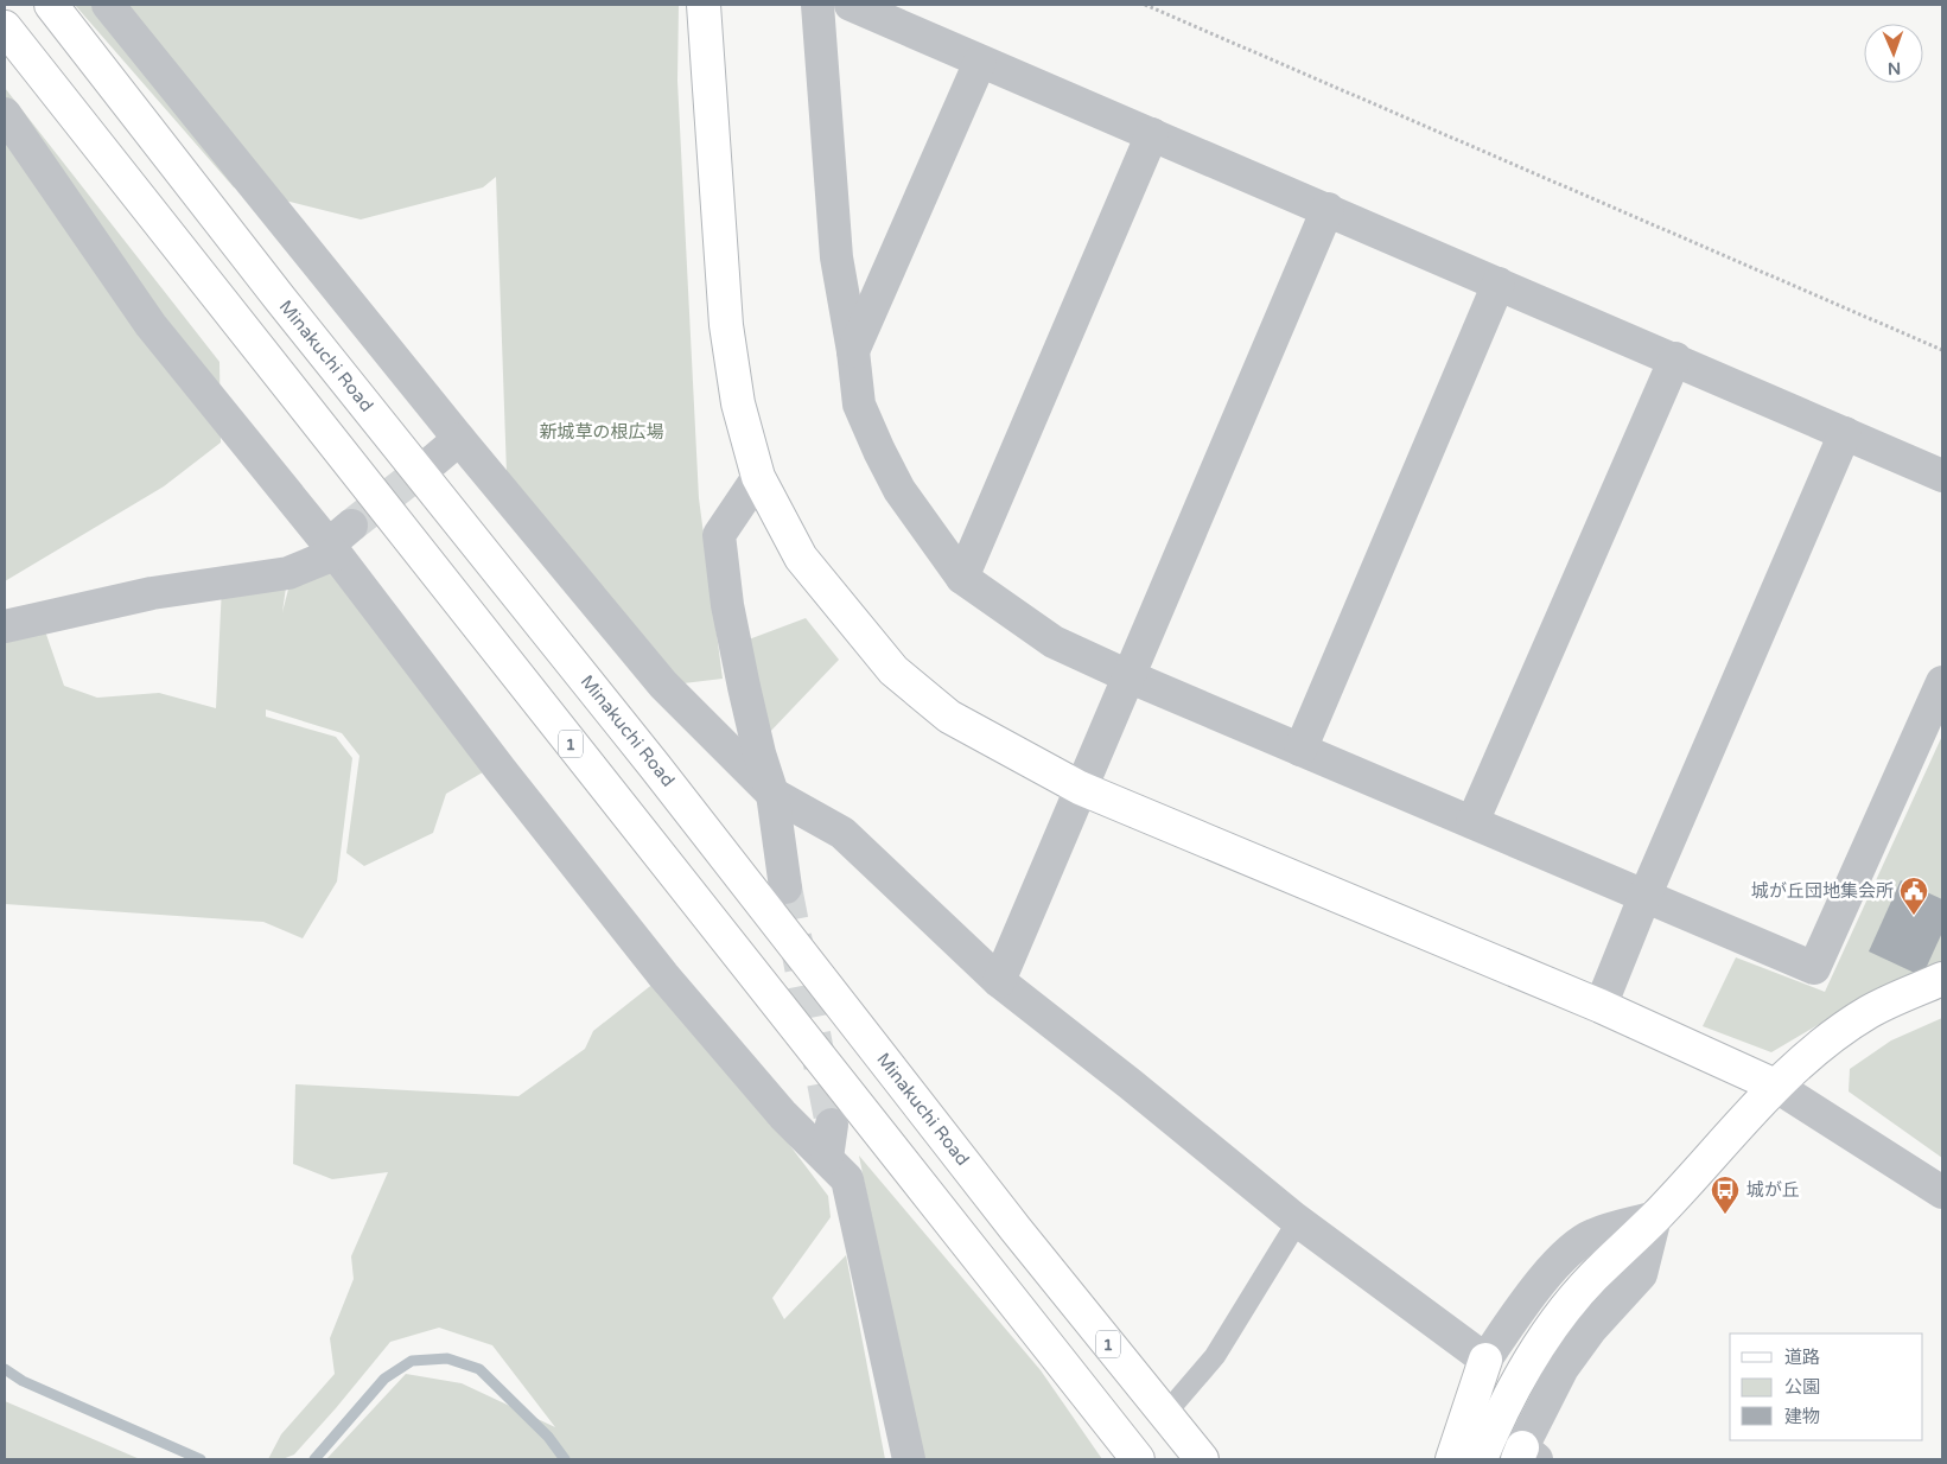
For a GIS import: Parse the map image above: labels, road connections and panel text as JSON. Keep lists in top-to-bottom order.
{
  "streets": {
    "main road": ["Minakuchi Road", "1"]
  },
  "parks": ["新城草の根広場"],
  "places": {
    "public building": ["城が丘団地集会所"],
    "bus stop": ["城が丘"]
  },
  "legend": ["道路", "公園", "建物"],
  "north": "bottom"
}
